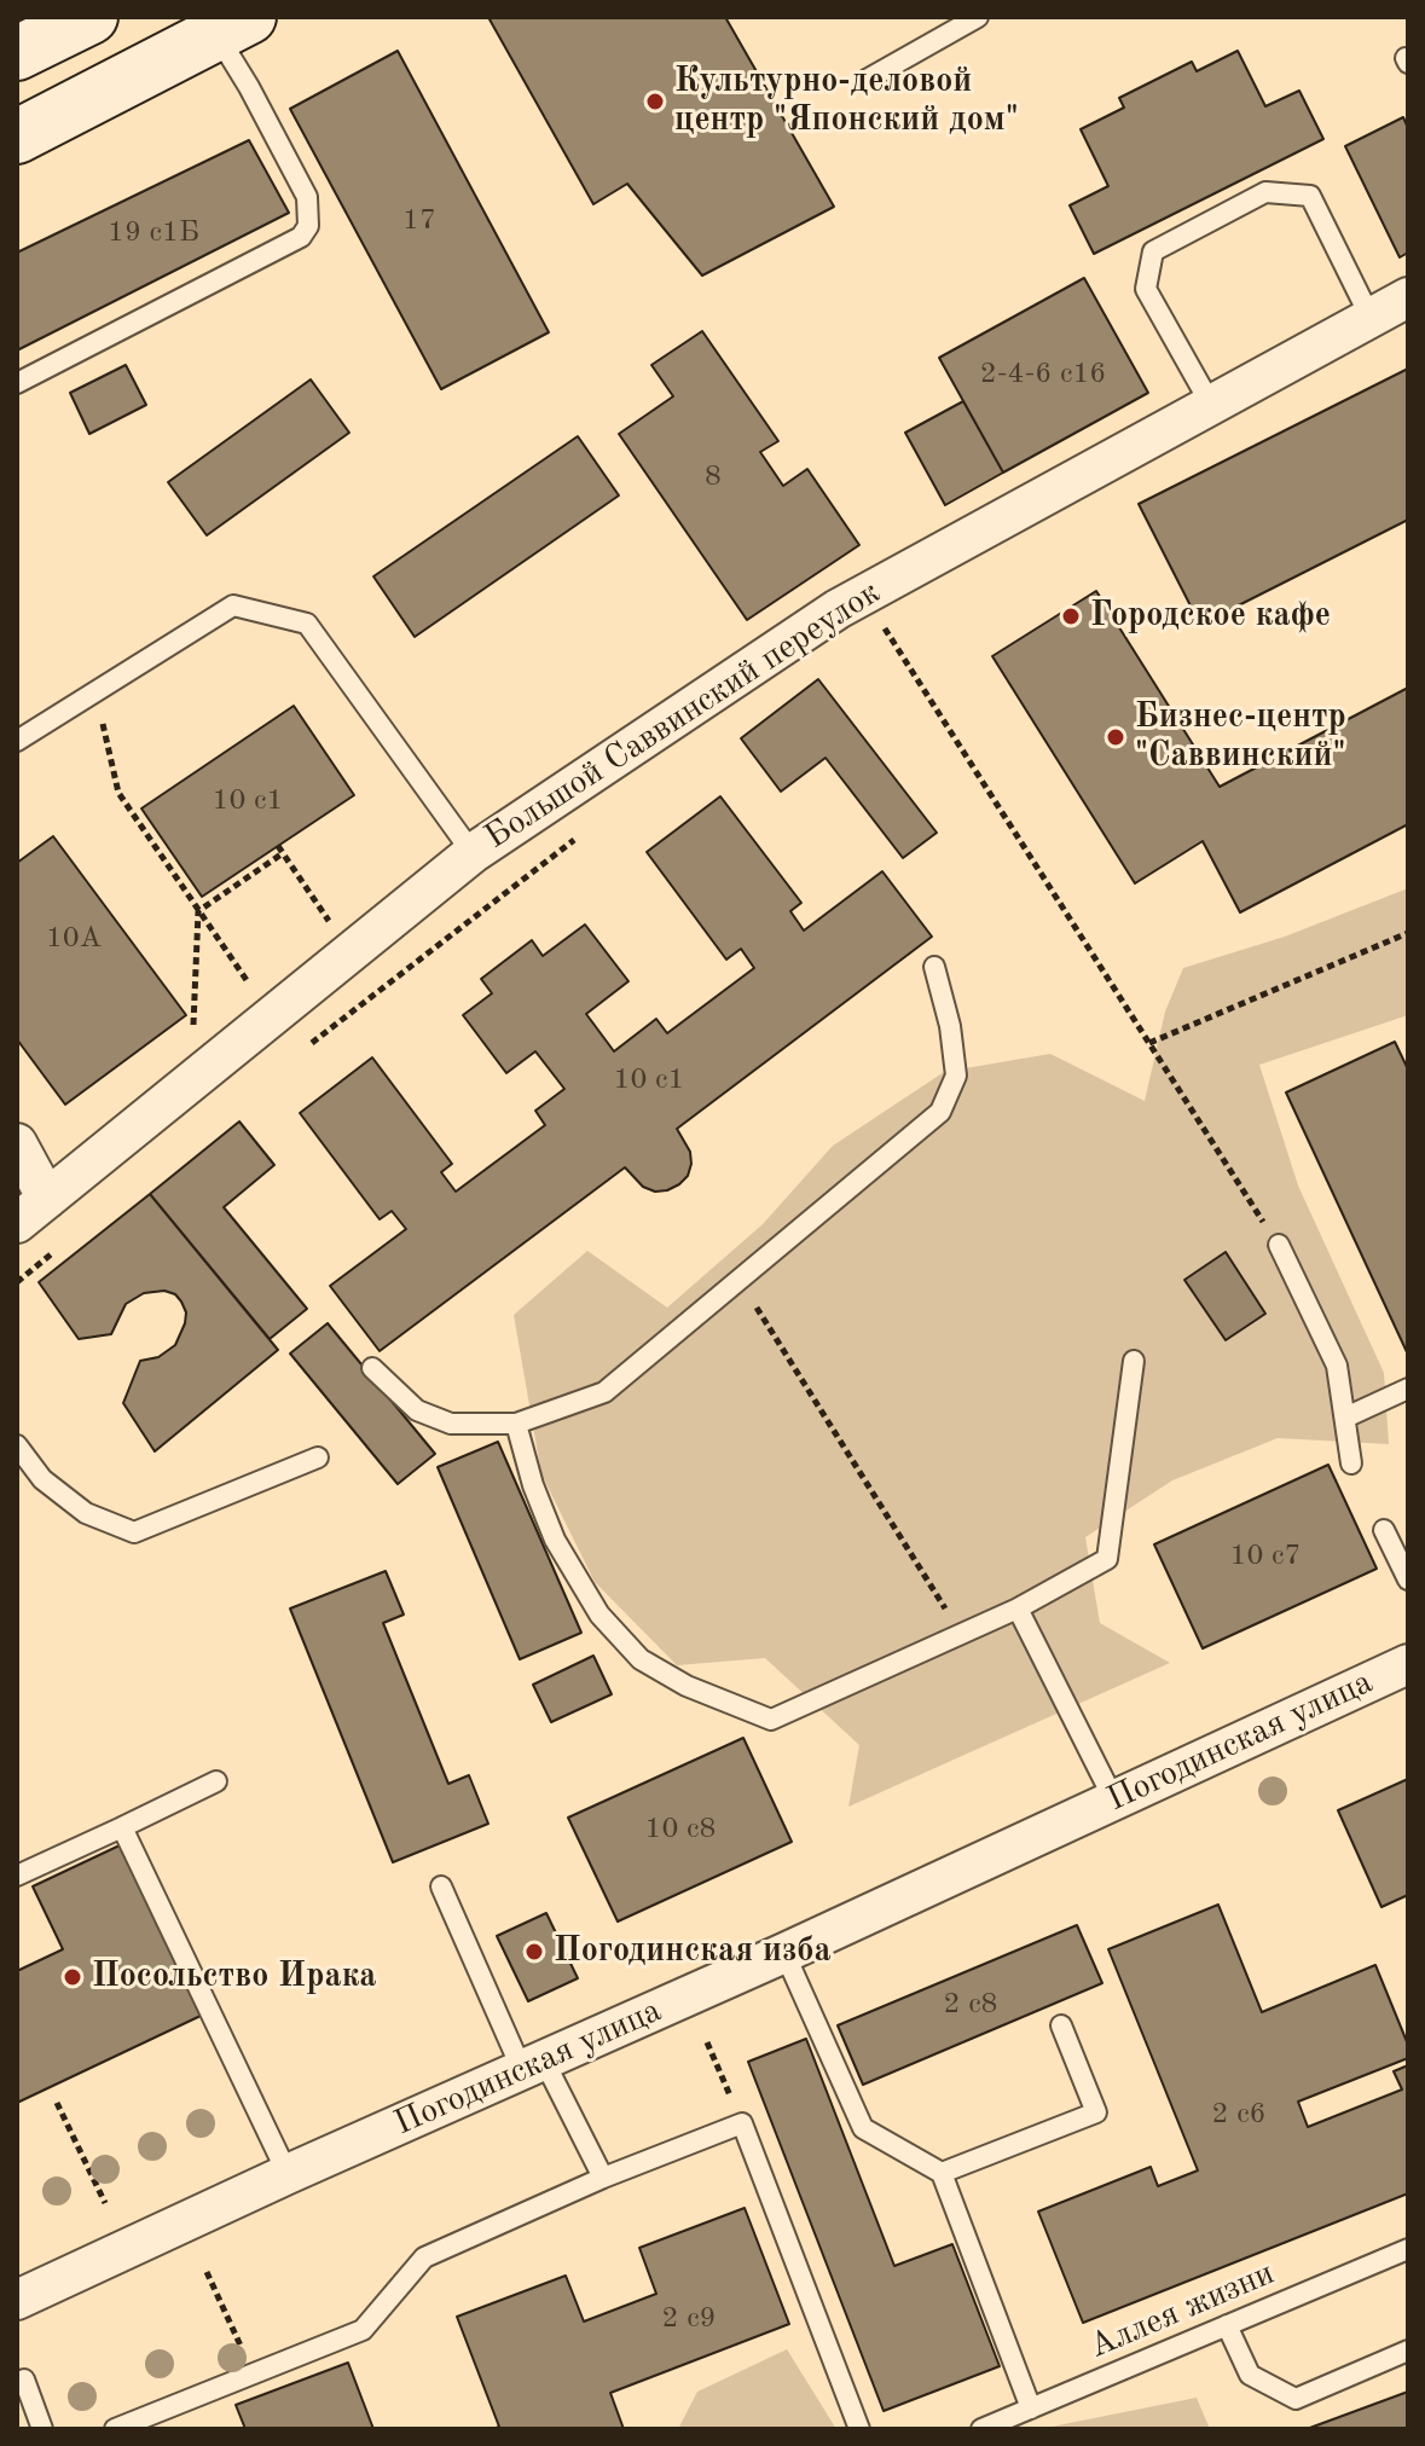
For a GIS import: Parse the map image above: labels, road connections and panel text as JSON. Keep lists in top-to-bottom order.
{
  "streets": {
    "street": ["Большой Саввинский переулок", "Погодинская улица"],
    "lane": ["Аллея жизни"]
  },
  "places": [
    "Культурно-деловой центр \"Японский дом\"",
    "Городское кафе",
    "Бизнес-центр \"Саввинский\"",
    "Погодинская изба",
    "Посольство Ирака"
  ],
  "house_numbers": [
    "17",
    "19 с1Б",
    "2-4-6 с16",
    "8",
    "10 с1",
    "10А",
    "10 с1",
    "10 с7",
    "10 с8",
    "2 с8",
    "2 с6",
    "2 с9"
  ]
}
